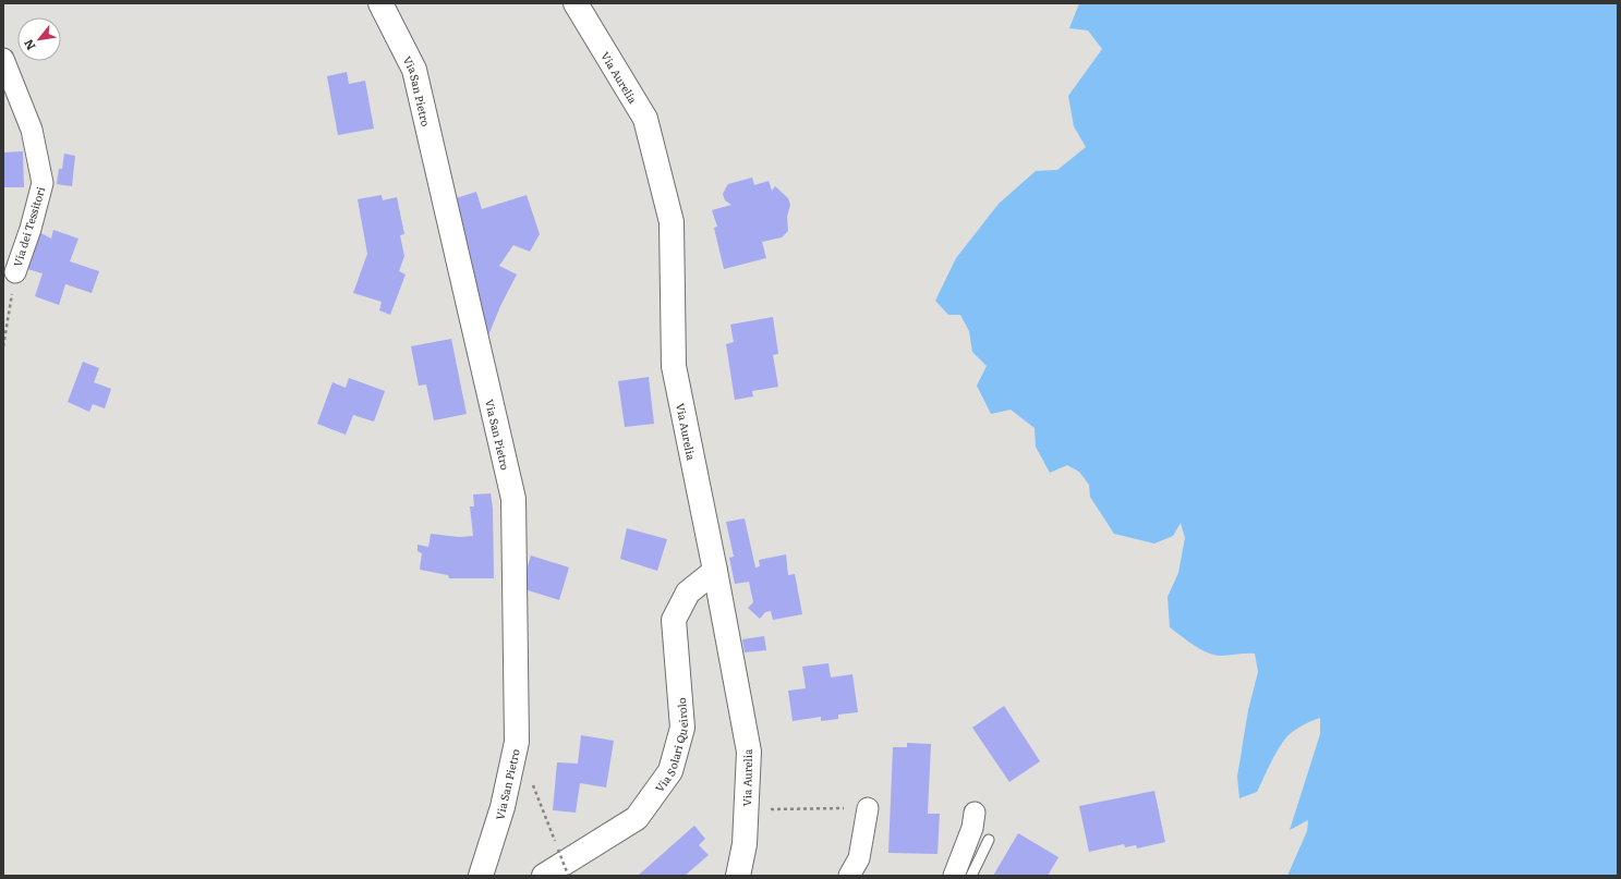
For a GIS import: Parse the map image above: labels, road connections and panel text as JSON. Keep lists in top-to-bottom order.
{
  "streets": {
    "street": [
      "Via Aurelia",
      "Via San Pietro",
      "Via dei Tessitori",
      "Via Solari Queirolo"
    ]
  },
  "crossings": [
    ["Via Aurelia", "Via Solari Queirolo"]
  ],
  "north": "bottom left"
}
